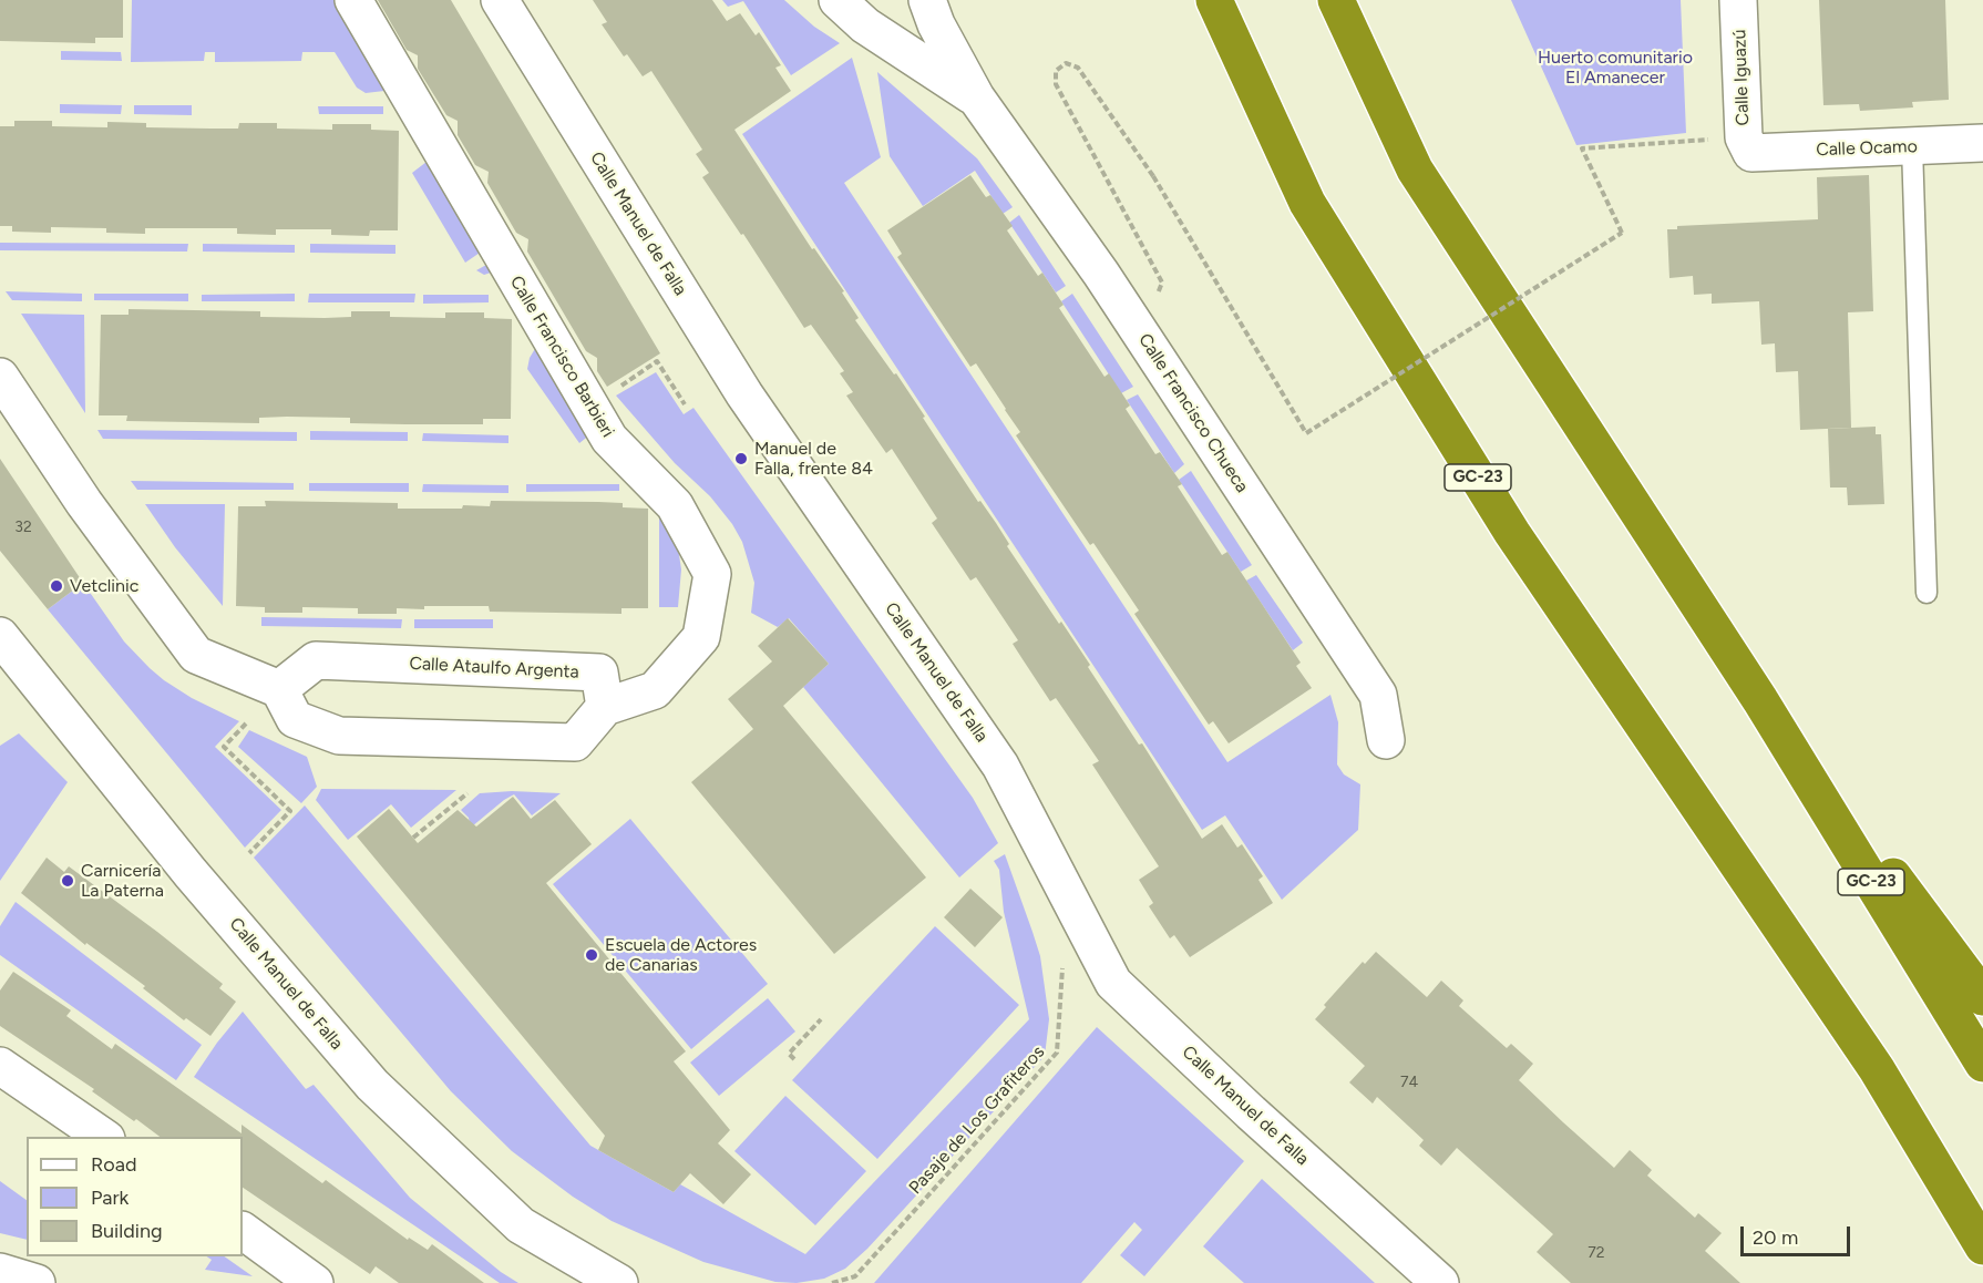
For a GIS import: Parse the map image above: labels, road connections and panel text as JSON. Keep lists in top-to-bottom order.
{
  "streets": {
    "highway": ["GC-23"],
    "street": [
      "Calle Iguazú",
      "Calle Ocamo",
      "Calle Manuel de Falla",
      "Calle Francisco Barbieri",
      "Calle Francisco Chueca",
      "Calle Ataulfo Argenta"
    ],
    "path": ["Pasaje de Los Grafiteros"]
  },
  "crossings": [
    ["Calle Iguazú", "Calle Ocamo"],
    ["Calle Francisco Barbieri", "Calle Ataulfo Argenta"]
  ],
  "parks": ["Huerto comunitario El Amanecer"],
  "places": [
    "Manuel de Falla, frente 84",
    "Vetclinic",
    "Carnicería La Paterna",
    "Escuela de Actores de Canarias"
  ],
  "house_numbers": ["32", "74", "72"],
  "legend": ["Road", "Park", "Building"],
  "scale_bar": "20 m"
}
